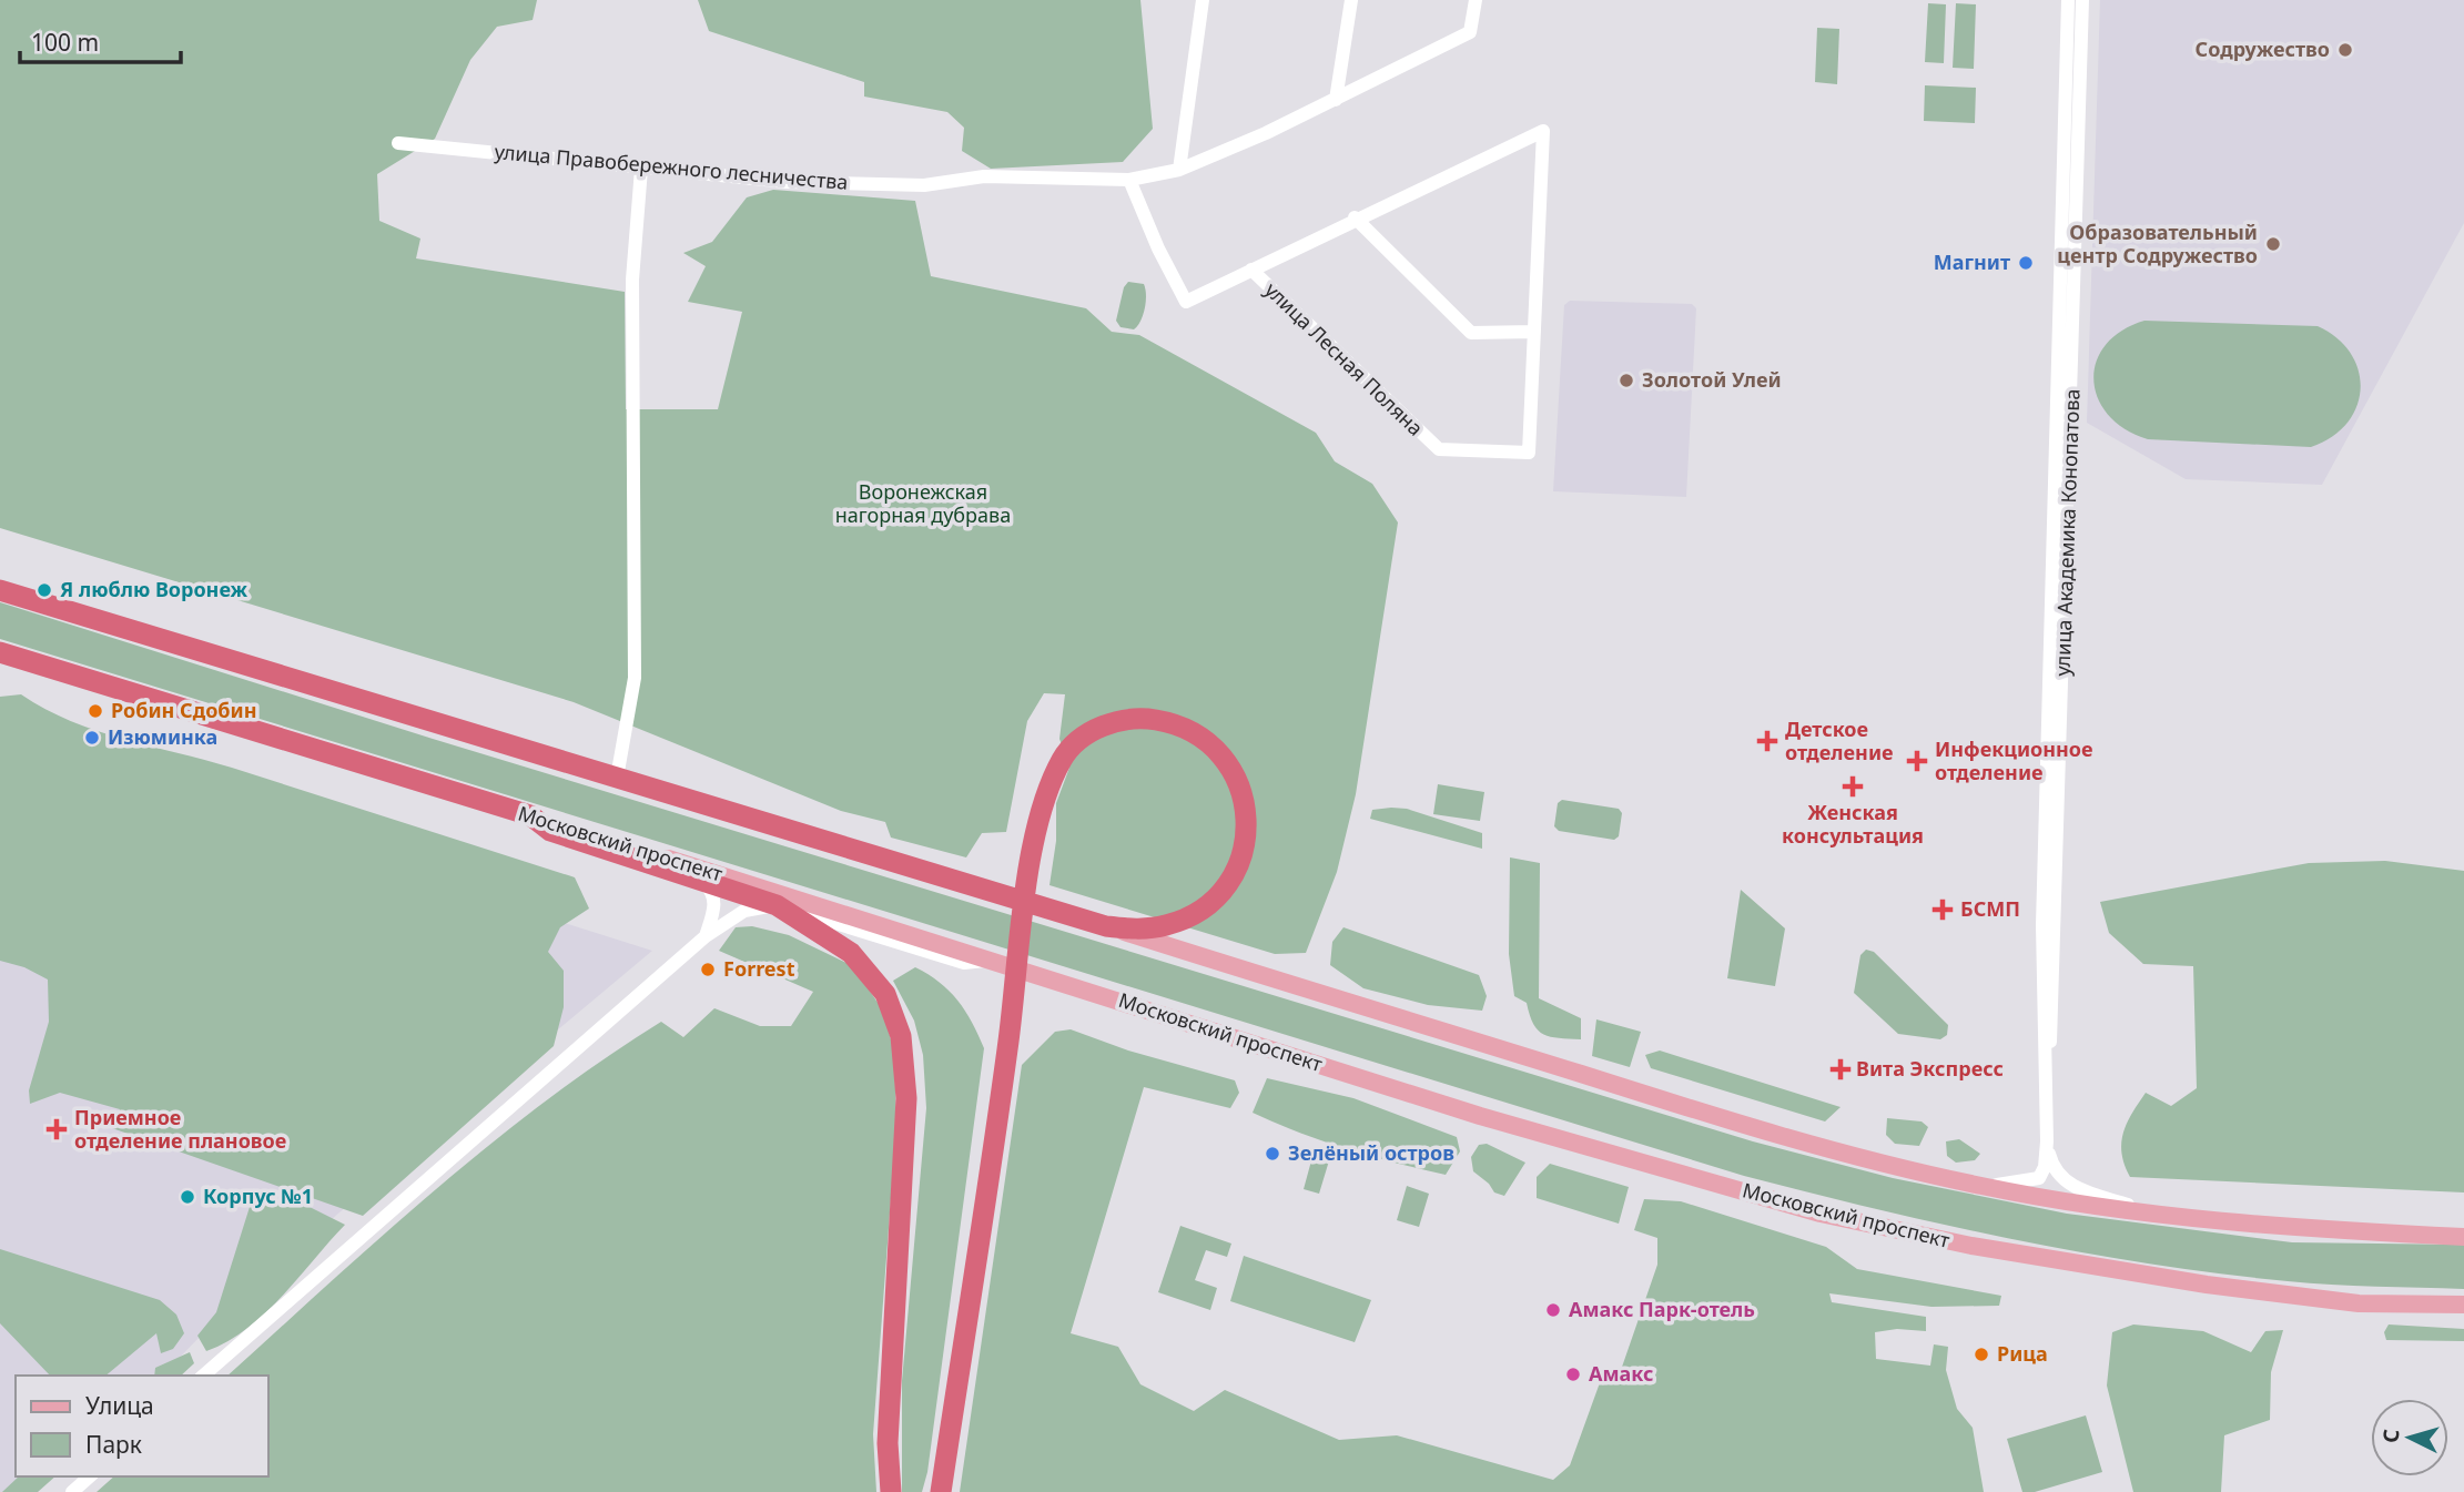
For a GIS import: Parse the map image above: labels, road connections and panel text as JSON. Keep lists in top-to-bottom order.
{
  "streets": {
    "highway": ["Московский проспект"],
    "street": ["улица Правобережного лесничества", "улица Лесная Поляна", "улица Академика Конопатова"]
  },
  "crossings": [
    ["улица Правобережного лесничества", "улица Лесная Поляна"]
  ],
  "parks": ["Воронежская нагорная дубрава"],
  "places": {
    "other": [
      "Содружество",
      "Образовательный центр Содружество",
      "Магнит",
      "Золотой Улей",
      "Я люблю Воронеж",
      "Робин Сдобин",
      "Изюминка",
      "Forrest",
      "Зелёный остров",
      "Корпус №1",
      "Амакс Парк-отель",
      "Рица",
      "Амакс"
    ],
    "health": [
      "Детское отделение",
      "Инфекционное отделение",
      "Женская консультация",
      "БСМП",
      "Вита Экспресс",
      "Приемное отделение плановое"
    ]
  },
  "legend": ["Улица", "Парк"],
  "scale_bar": "100 m",
  "north": "left"
}
